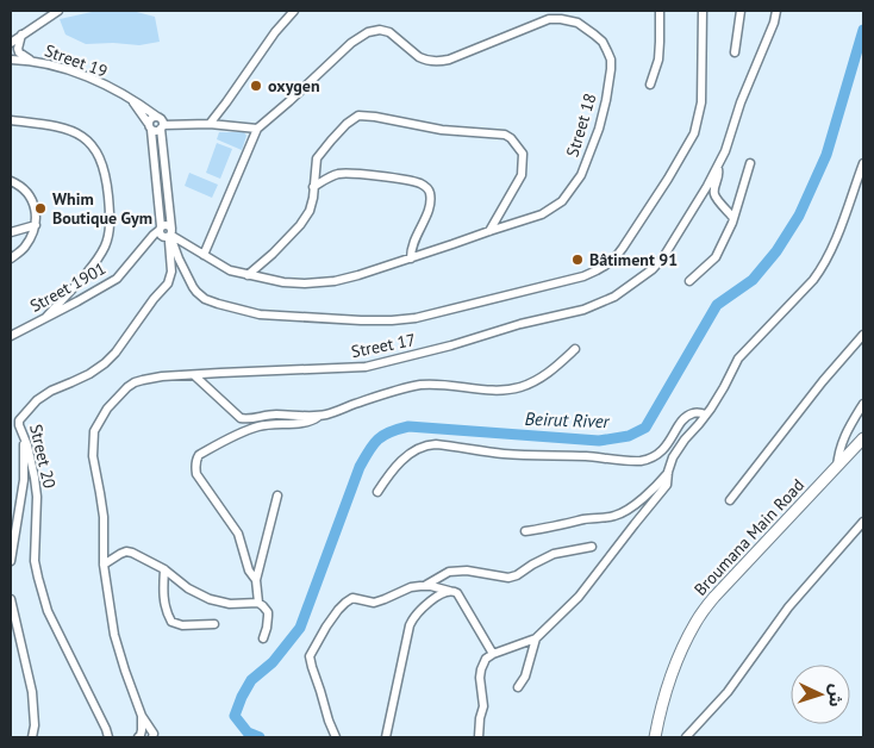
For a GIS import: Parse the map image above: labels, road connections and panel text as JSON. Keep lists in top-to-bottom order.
{
  "streets": {
    "main road": ["Broumana Main Road"],
    "street": [
      "Street 19",
      "Street 18",
      "Street 1901",
      "Street 17",
      "Street 20"
    ]
  },
  "crossings": [
    ["Street 18", "Street 1901"],
    ["Street 18", "Street 20"]
  ],
  "water": ["Beirut River"],
  "places": ["oxygen", "Whim Boutique Gym", "Bâtiment 91"],
  "north": "right"
}
